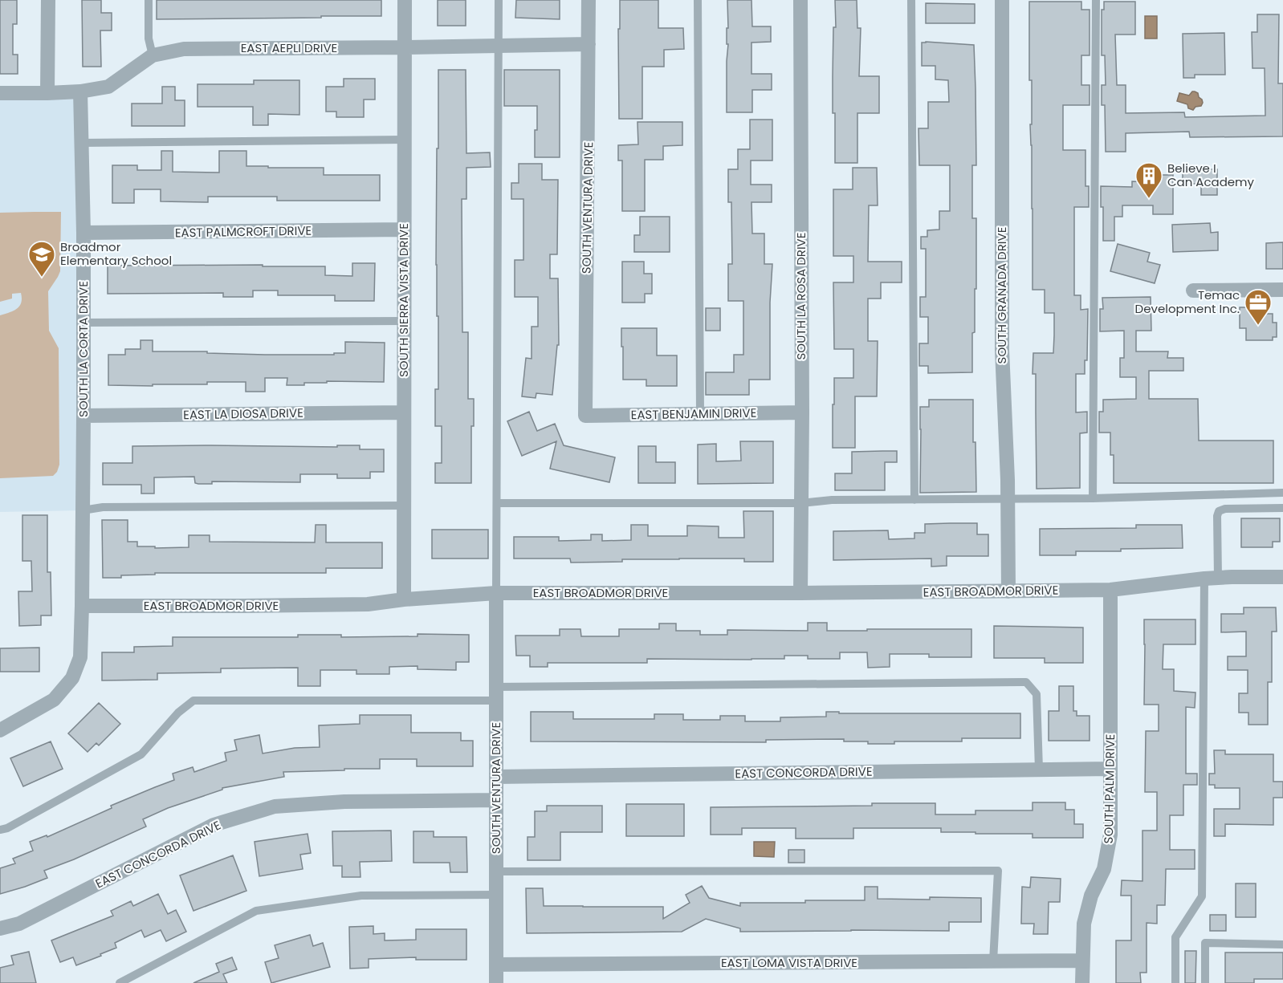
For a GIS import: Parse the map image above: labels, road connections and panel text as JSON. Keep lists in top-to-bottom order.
{
  "streets": {
    "street": [
      "EAST AEPLI DRIVE",
      "SOUTH VENTURA DRIVE",
      "EAST PALMCROFT DRIVE",
      "SOUTH GRANADA DRIVE",
      "SOUTH LA ROSA DRIVE",
      "SOUTH SIERRA VISTA DRIVE",
      "SOUTH LA CORTA DRIVE",
      "EAST LA DIOSA DRIVE",
      "EAST BENJAMIN DRIVE",
      "EAST BROADMOR DRIVE",
      "EAST CONCORDA DRIVE",
      "SOUTH PALM DRIVE",
      "EAST LOMA VISTA DRIVE"
    ]
  },
  "crossings": [
    ["EAST AEPLI DRIVE", "SOUTH VENTURA DRIVE"],
    ["EAST AEPLI DRIVE", "SOUTH SIERRA VISTA DRIVE"],
    ["EAST AEPLI DRIVE", "SOUTH LA CORTA DRIVE"],
    ["SOUTH VENTURA DRIVE", "EAST BENJAMIN DRIVE"],
    ["SOUTH VENTURA DRIVE", "EAST BROADMOR DRIVE"],
    ["SOUTH VENTURA DRIVE", "EAST CONCORDA DRIVE"],
    ["SOUTH VENTURA DRIVE", "EAST LOMA VISTA DRIVE"],
    ["EAST PALMCROFT DRIVE", "SOUTH SIERRA VISTA DRIVE"],
    ["EAST PALMCROFT DRIVE", "SOUTH LA CORTA DRIVE"],
    ["SOUTH GRANADA DRIVE", "EAST BROADMOR DRIVE"],
    ["SOUTH LA ROSA DRIVE", "EAST BENJAMIN DRIVE"],
    ["SOUTH LA ROSA DRIVE", "EAST BROADMOR DRIVE"],
    ["SOUTH SIERRA VISTA DRIVE", "EAST LA DIOSA DRIVE"],
    ["SOUTH SIERRA VISTA DRIVE", "EAST BROADMOR DRIVE"],
    ["SOUTH LA CORTA DRIVE", "EAST LA DIOSA DRIVE"],
    ["SOUTH LA CORTA DRIVE", "EAST BROADMOR DRIVE"],
    ["EAST BROADMOR DRIVE", "SOUTH PALM DRIVE"],
    ["EAST CONCORDA DRIVE", "SOUTH PALM DRIVE"],
    ["SOUTH PALM DRIVE", "EAST LOMA VISTA DRIVE"]
  ],
  "places": {
    "building": ["Believe I Can Academy"],
    "school or university": ["Broadmor Elementary School"],
    "office": ["Temac Development Inc."]
  }
}
